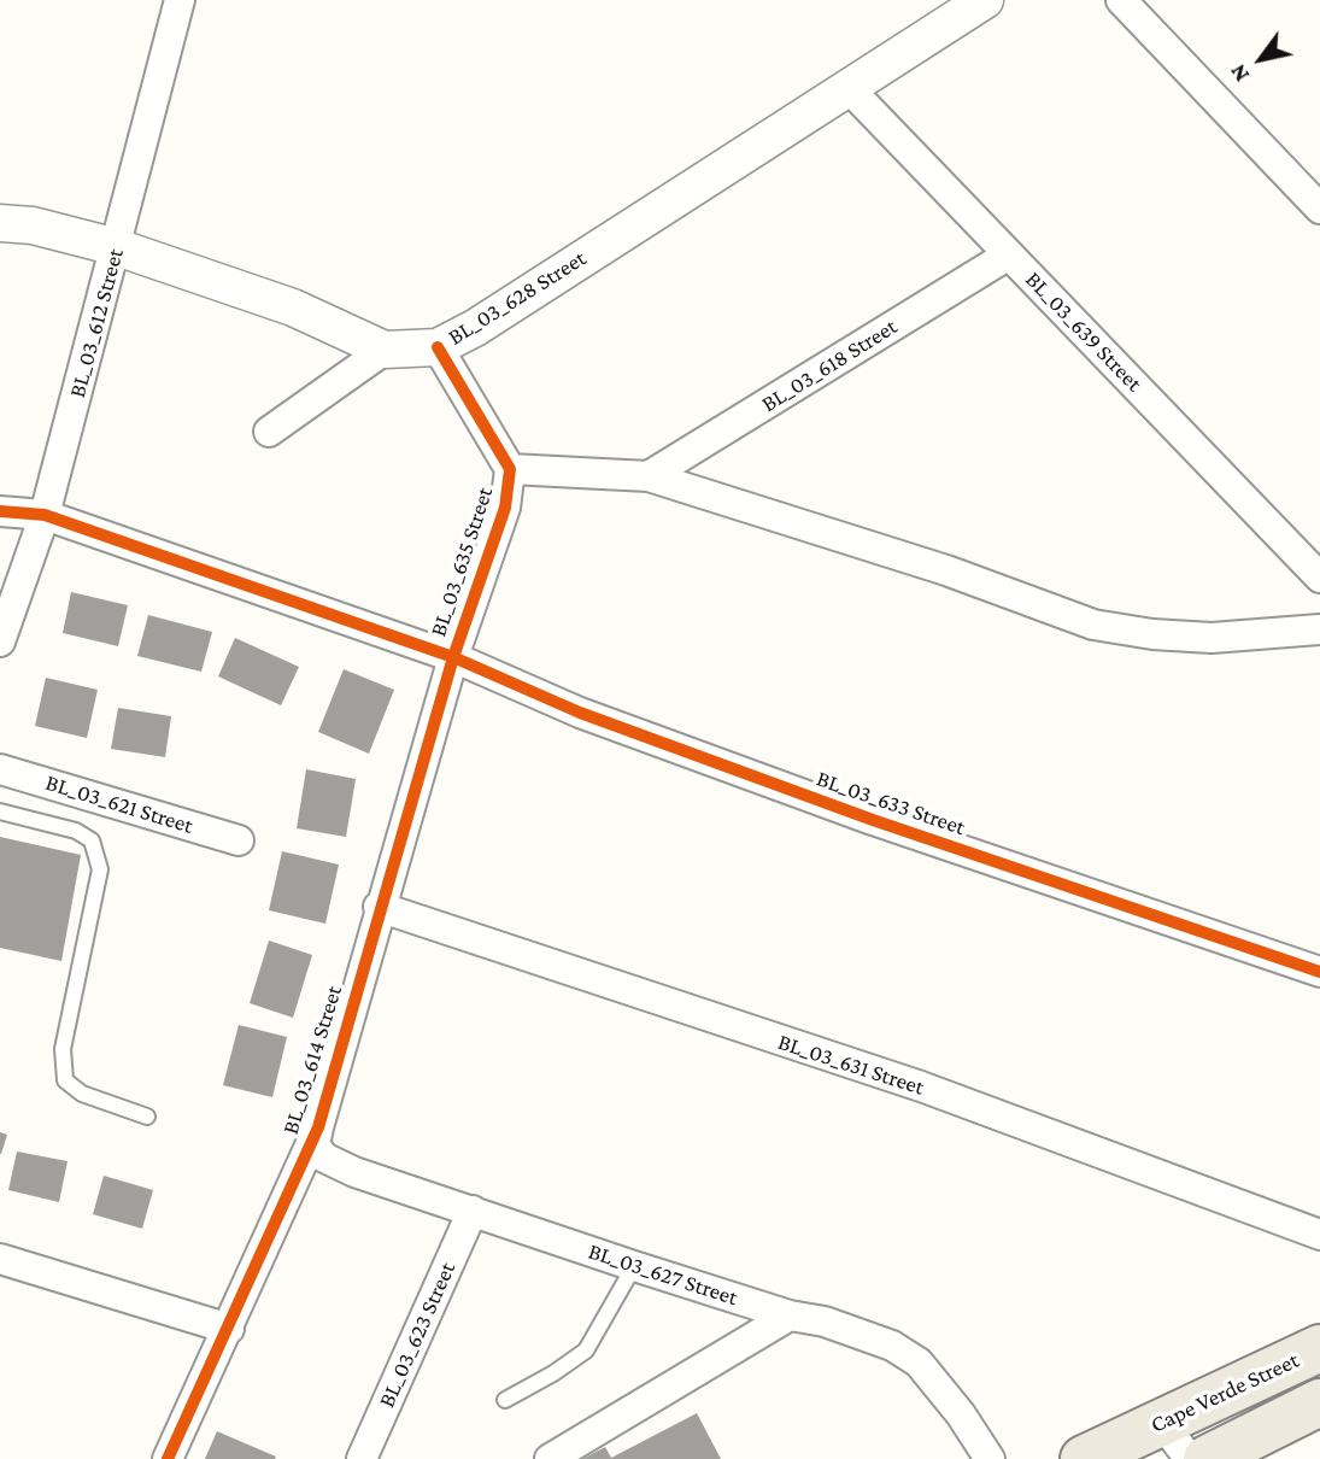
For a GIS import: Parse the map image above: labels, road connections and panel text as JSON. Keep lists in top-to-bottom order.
{
  "streets": {
    "main road": ["Cape Verde Street"],
    "street": [
      "BL_03_628 Street",
      "BL_03_612 Street",
      "BL_03_639 Street",
      "BL_03_618 Street",
      "BL_03_635 Street",
      "BL_03_633 Street",
      "BL_03_621 Street",
      "BL_03_614 Street",
      "BL_03_631 Street",
      "BL_03_627 Street",
      "BL_03_623 Street"
    ]
  },
  "crossings": [
    ["BL_03_628 Street", "BL_03_612 Street"],
    ["BL_03_628 Street", "BL_03_639 Street"],
    ["BL_03_628 Street", "BL_03_635 Street"],
    ["BL_03_612 Street", "BL_03_633 Street"],
    ["BL_03_639 Street", "BL_03_618 Street"],
    ["BL_03_618 Street", "BL_03_635 Street"],
    ["BL_03_635 Street", "BL_03_633 Street"],
    ["BL_03_635 Street", "BL_03_614 Street"],
    ["BL_03_633 Street", "BL_03_614 Street"],
    ["BL_03_614 Street", "BL_03_631 Street"],
    ["BL_03_614 Street", "BL_03_627 Street"],
    ["BL_03_627 Street", "BL_03_623 Street"]
  ],
  "north": "bottom left"
}
